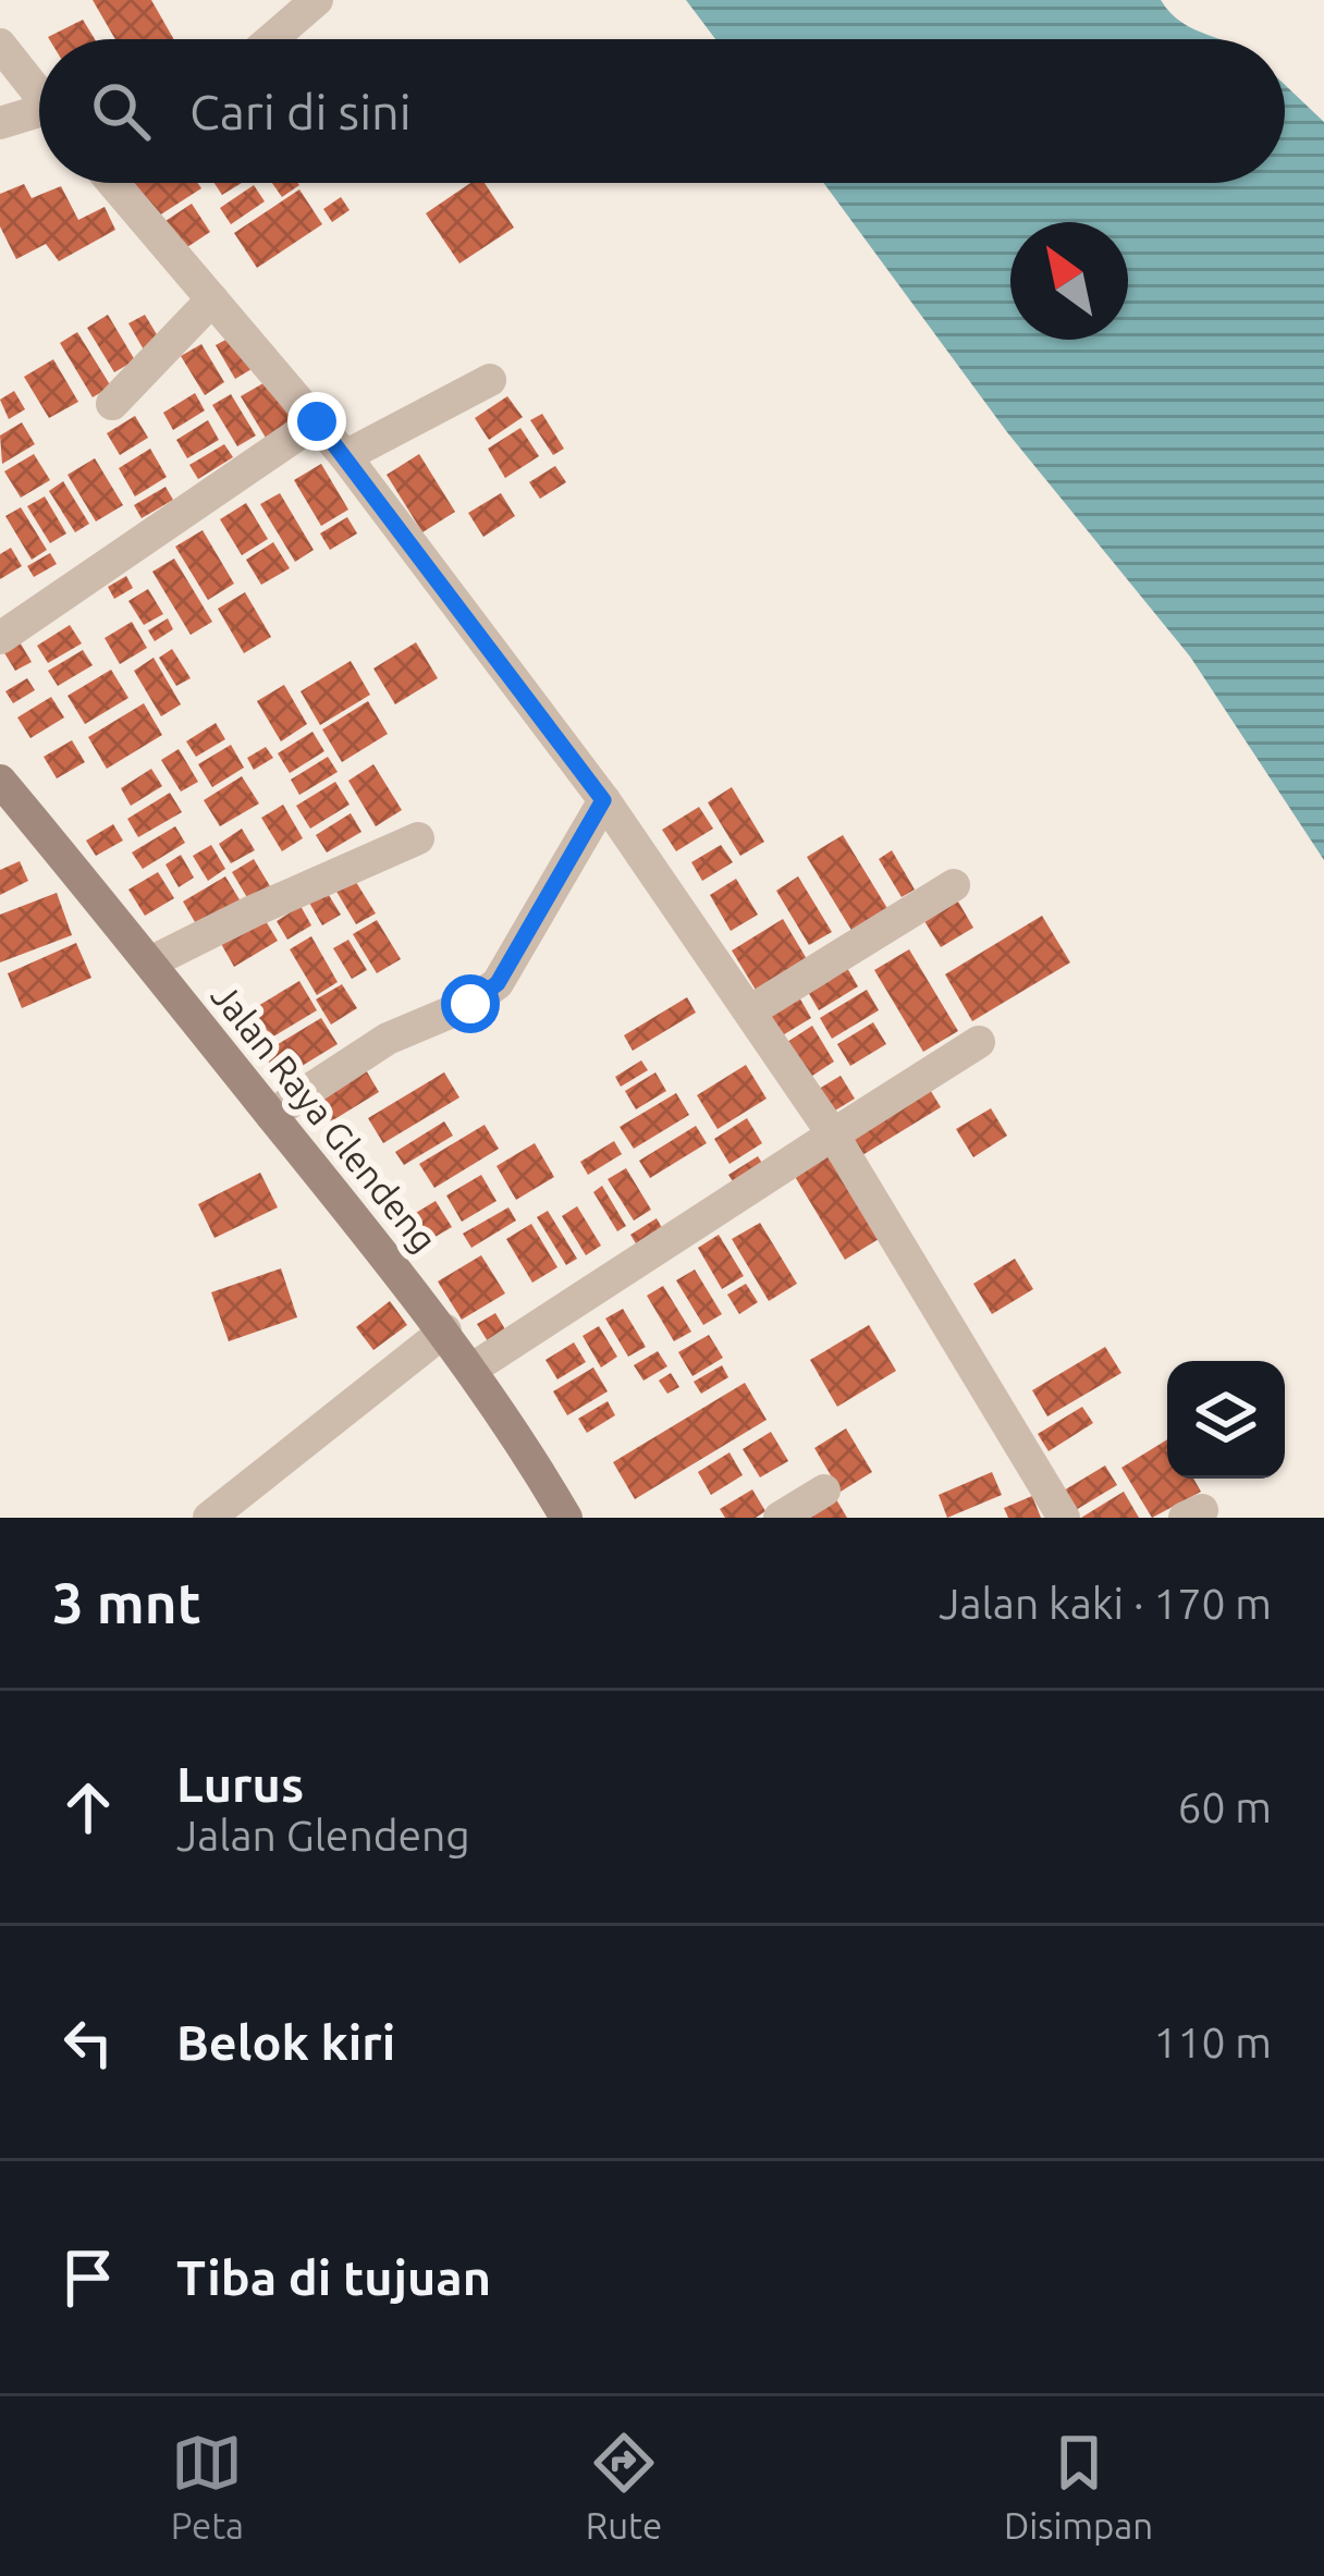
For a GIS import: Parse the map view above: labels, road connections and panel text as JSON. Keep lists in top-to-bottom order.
{
  "streets": {
    "main road": ["Jalan Raya Glendeng"]
  },
  "north": "top left",
  "page": {
    "search": "Cari di sini",
    "heading": ["3 mnt", "Jalan kaki · 170 m"],
    "list": [
      ["Lurus", "Jalan Glendeng", "60 m"],
      ["Belok kiri", "110 m"],
      "Tiba di tujuan"
    ],
    "nav": ["Peta", "Rute", "Disimpan"]
  }
}
